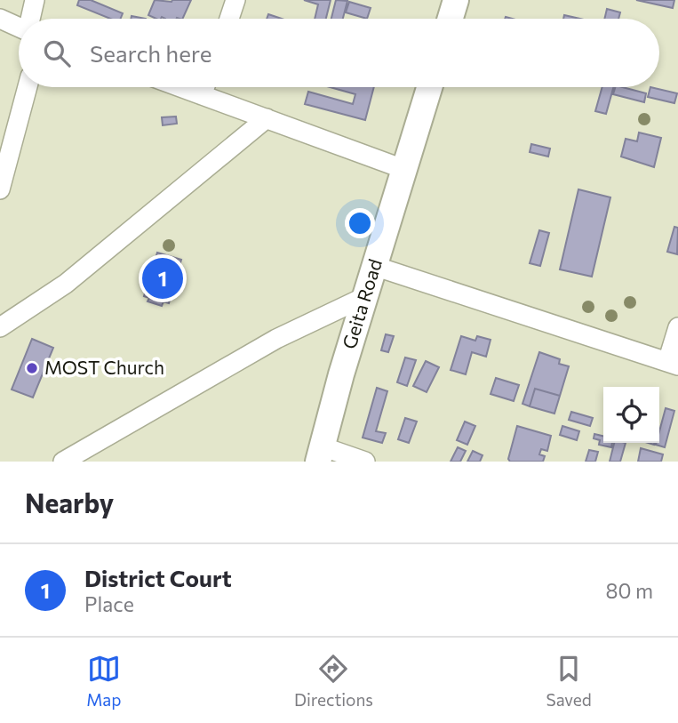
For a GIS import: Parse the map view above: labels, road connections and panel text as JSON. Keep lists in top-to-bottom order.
{
  "streets": {
    "main road": ["Geita Road"]
  },
  "places": ["MOST Church"],
  "page": {
    "search": "Search here",
    "pins": "1",
    "heading": "Nearby",
    "list": [
      {
        "mark": "1",
        "name": "District Court",
        "note": "Place",
        "value": "80 m"
      }
    ],
    "nav": ["Map", "Directions", "Saved"]
  }
}
